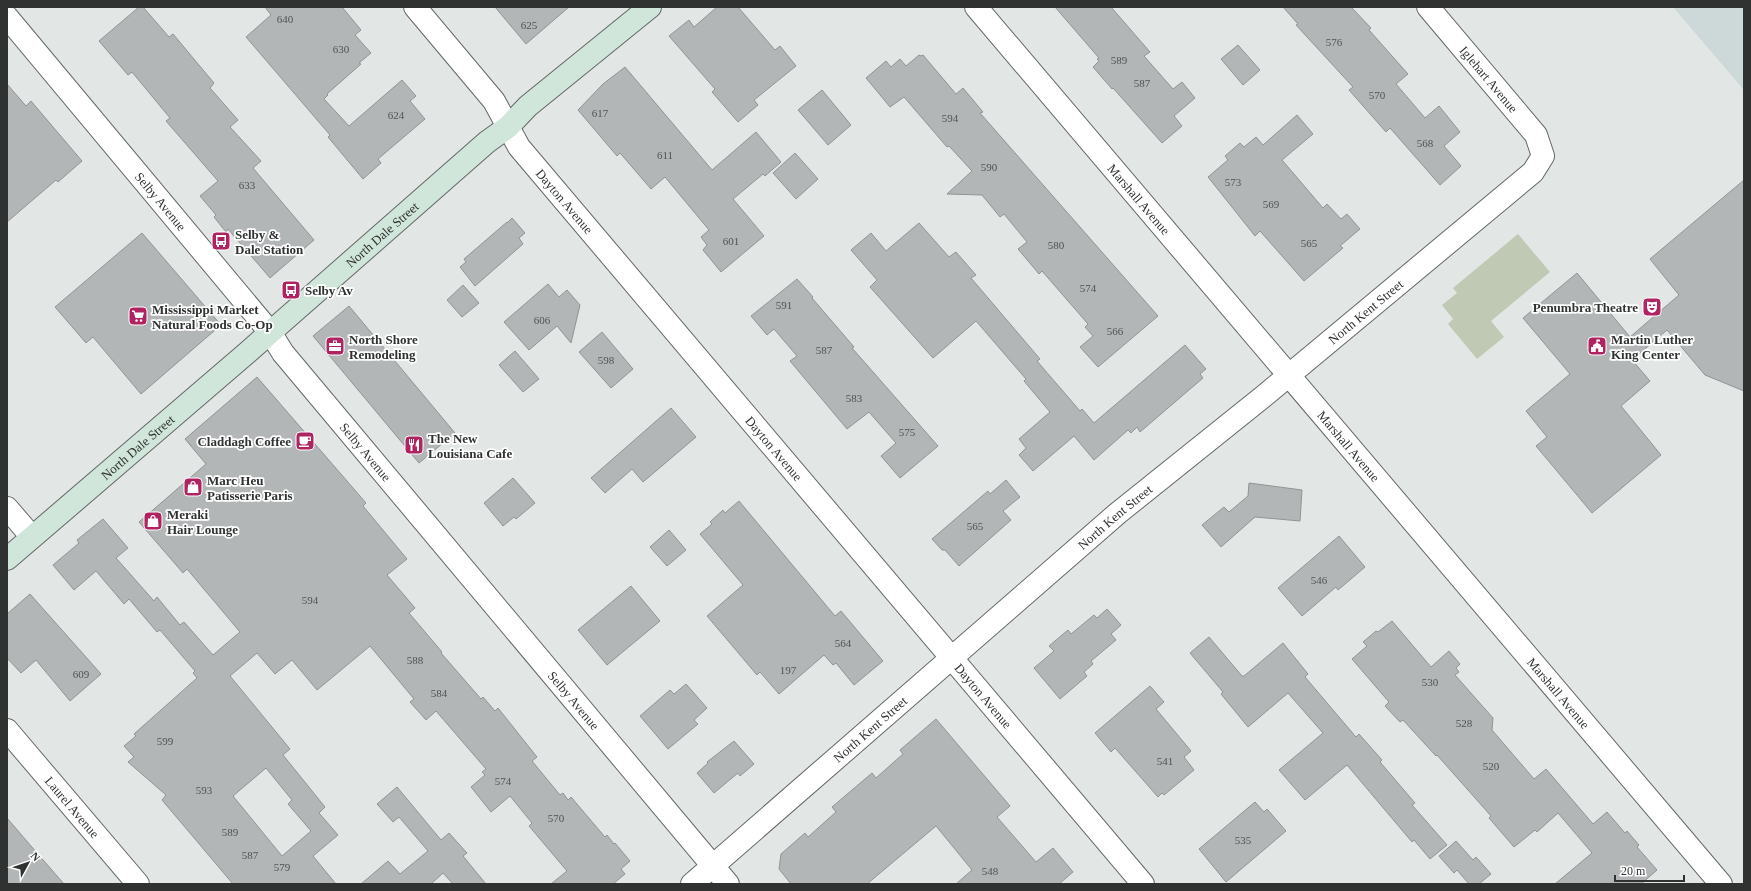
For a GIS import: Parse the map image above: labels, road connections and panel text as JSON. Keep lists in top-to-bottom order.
{
  "streets": {
    "main road": ["North Dale Street"],
    "street": [
      "Iglehart Avenue",
      "Marshall Avenue",
      "Selby Avenue",
      "Dayton Avenue",
      "North Kent Street",
      "Laurel Avenue"
    ]
  },
  "crossings": [
    ["Iglehart Avenue", "North Kent Street"],
    ["Marshall Avenue", "North Kent Street"],
    ["Selby Avenue", "North Dale Street"],
    ["Selby Avenue", "North Kent Street"],
    ["Dayton Avenue", "North Dale Street"],
    ["Dayton Avenue", "North Kent Street"]
  ],
  "places": {
    "bus stop": ["Selby & Dale Station", "Selby Av"],
    "theatre": ["Penumbra Theatre"],
    "supermarket": ["Mississippi Market Natural Foods Co-Op"],
    "office": ["North Shore Remodeling"],
    "public building": ["Martin Luther King Center"],
    "cafe": ["Claddagh Coffee"],
    "restaurant": ["The New Louisiana Cafe"],
    "shop": ["Marc Heu Patisserie Paris", "Meraki Hair Lounge"]
  },
  "house_numbers": [
    "640",
    "625",
    "576",
    "630",
    "589",
    "587",
    "570",
    "617",
    "624",
    "594",
    "568",
    "611",
    "590",
    "573",
    "633",
    "569",
    "601",
    "565",
    "580",
    "574",
    "591",
    "606",
    "566",
    "587",
    "598",
    "583",
    "575",
    "565",
    "546",
    "594",
    "564",
    "588",
    "197",
    "609",
    "530",
    "584",
    "528",
    "599",
    "541",
    "520",
    "574",
    "593",
    "570",
    "589",
    "535",
    "587",
    "579",
    "548"
  ],
  "scale_bar": "20 m",
  "north": "top right"
}
